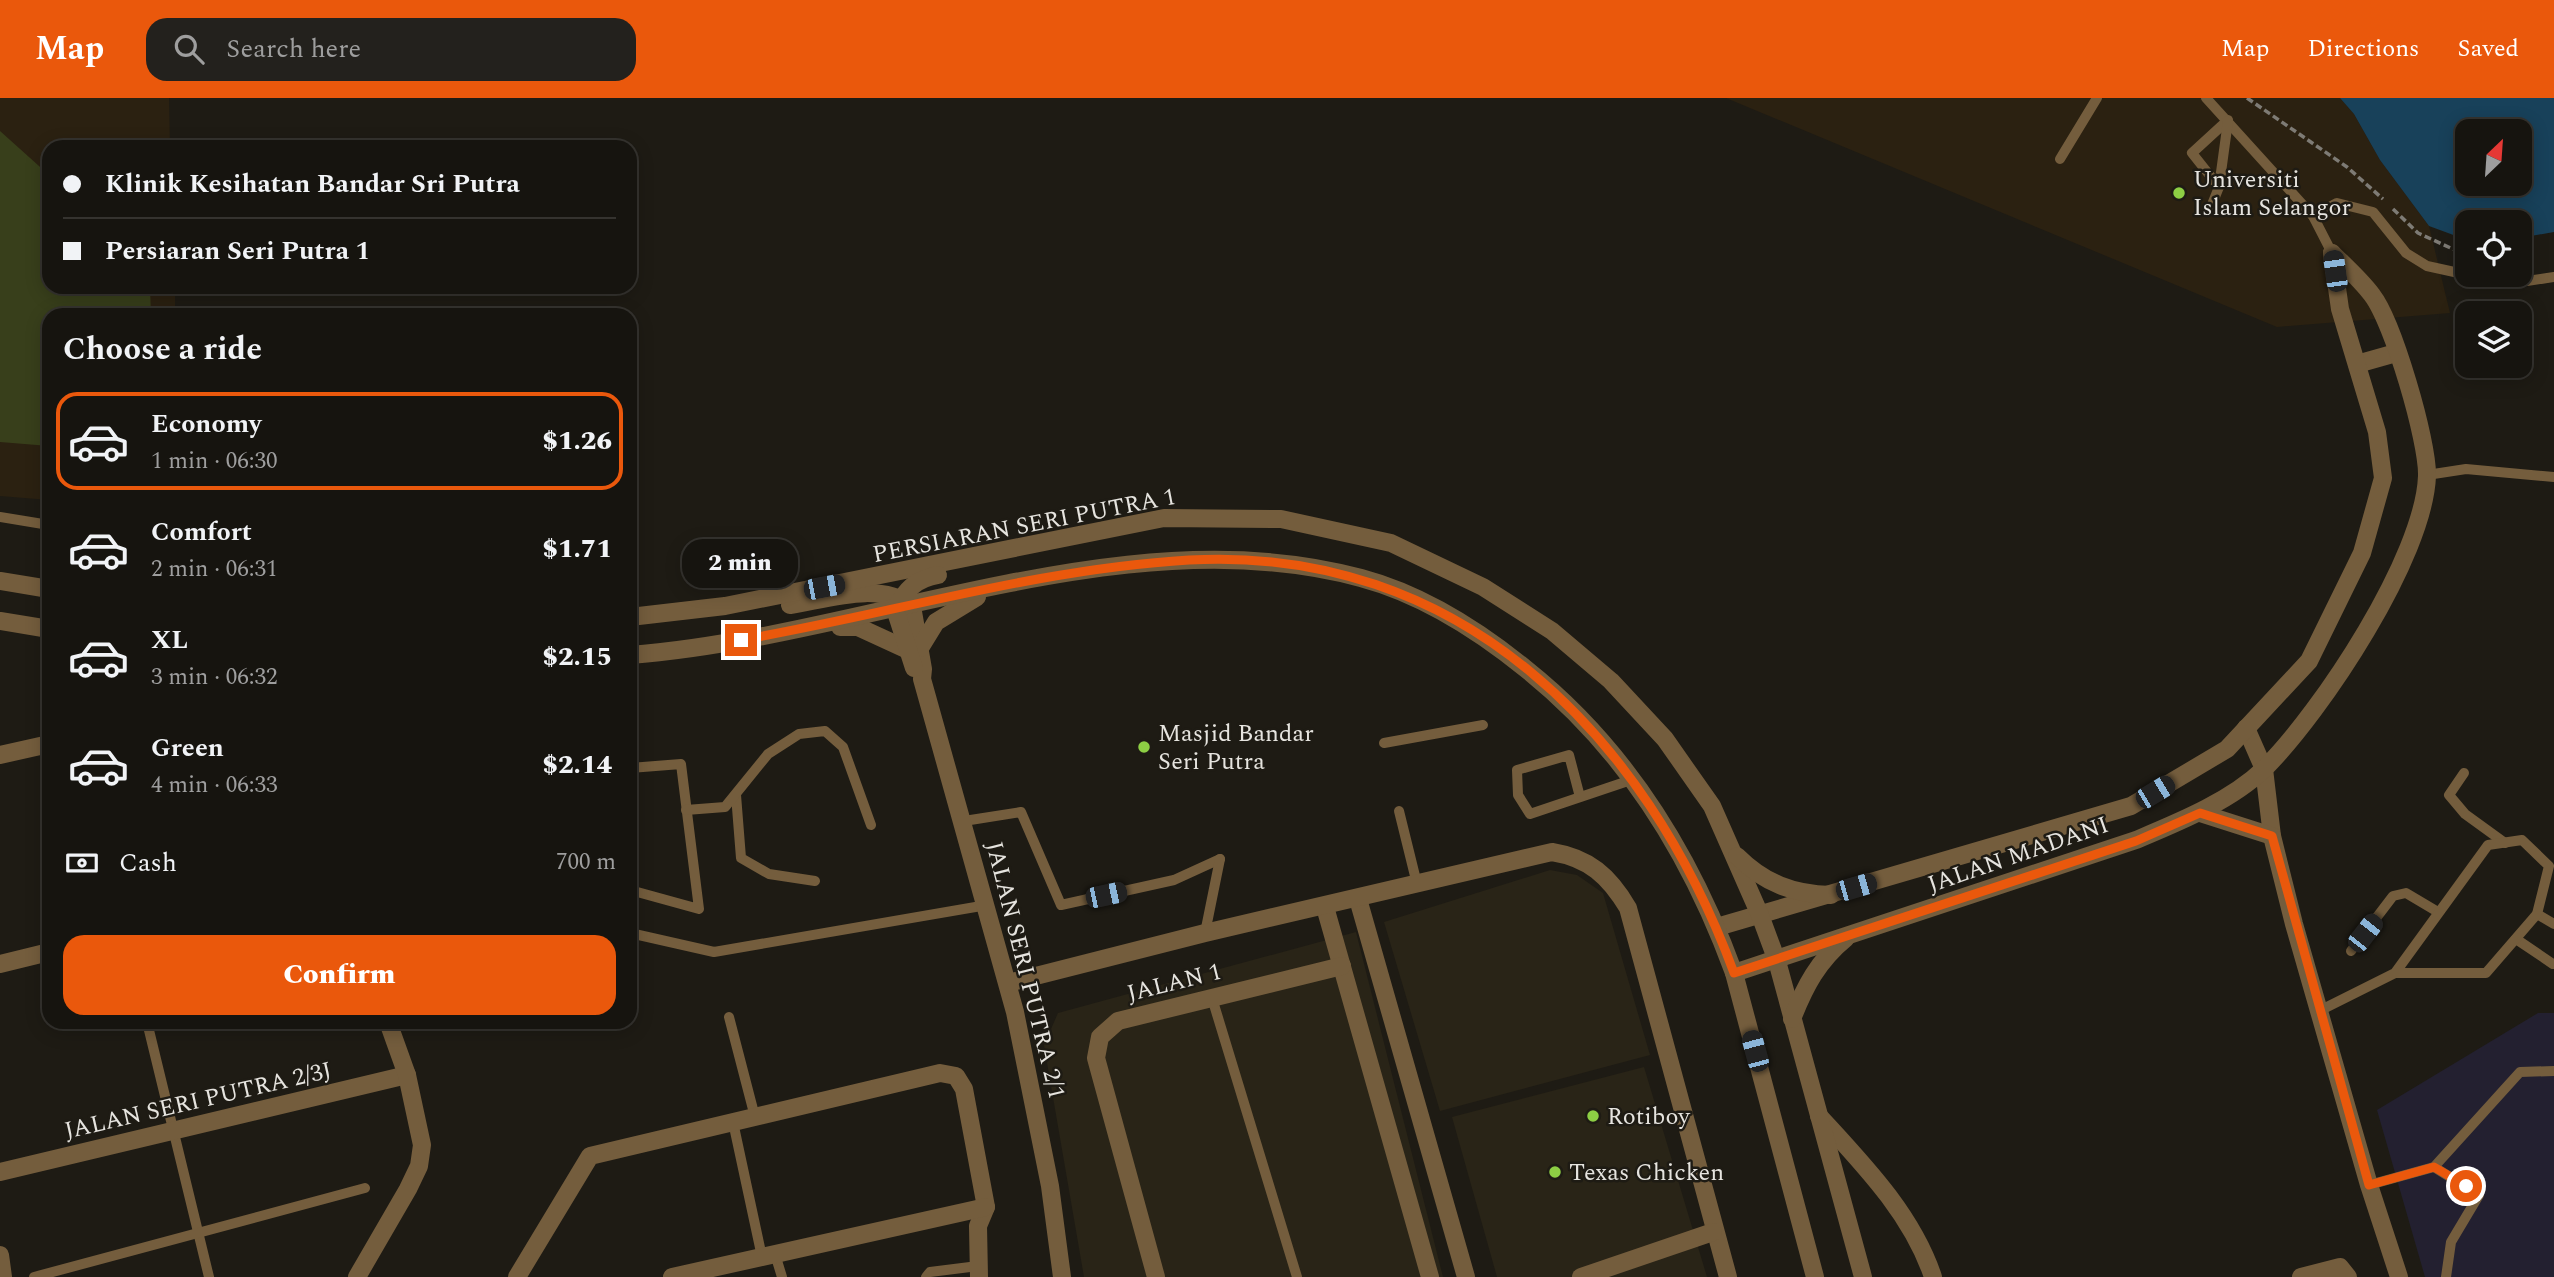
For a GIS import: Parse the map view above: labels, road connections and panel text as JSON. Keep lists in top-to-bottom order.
{
  "streets": {
    "street": [
      "PERSIARAN SERI PUTRA 1",
      "JALAN MADANI",
      "JALAN SERI PUTRA 2/1",
      "JALAN 1",
      "JALAN SERI PUTRA 2/3J"
    ]
  },
  "crossings": [
    ["PERSIARAN SERI PUTRA 1", "JALAN MADANI"]
  ],
  "places": [
    "Universiti Islam Selangor",
    "Masjid Bandar Seri Putra",
    "Rotiboy",
    "Texas Chicken"
  ],
  "north": "top right",
  "page": {
    "header": "Map",
    "search": "Search here",
    "nav": ["Map", "Directions", "Saved"],
    "banner": ["Klinik Kesihatan Bandar Sri Putra", "Persiaran Seri Putra 1"],
    "heading": "Choose a ride",
    "list": [
      {
        "name": "Economy",
        "note": "1 min · 06:30",
        "value": "$1.26"
      },
      {
        "name": "Comfort",
        "note": "2 min · 06:31",
        "value": "$1.71"
      },
      {
        "name": "XL",
        "note": "3 min · 06:32",
        "value": "$2.15"
      },
      {
        "name": "Green",
        "note": "4 min · 06:33",
        "value": "$2.14"
      }
    ],
    "bubble": "2 min",
    "pay": ["Cash", "700 m"],
    "buttons": "Confirm"
  }
}
